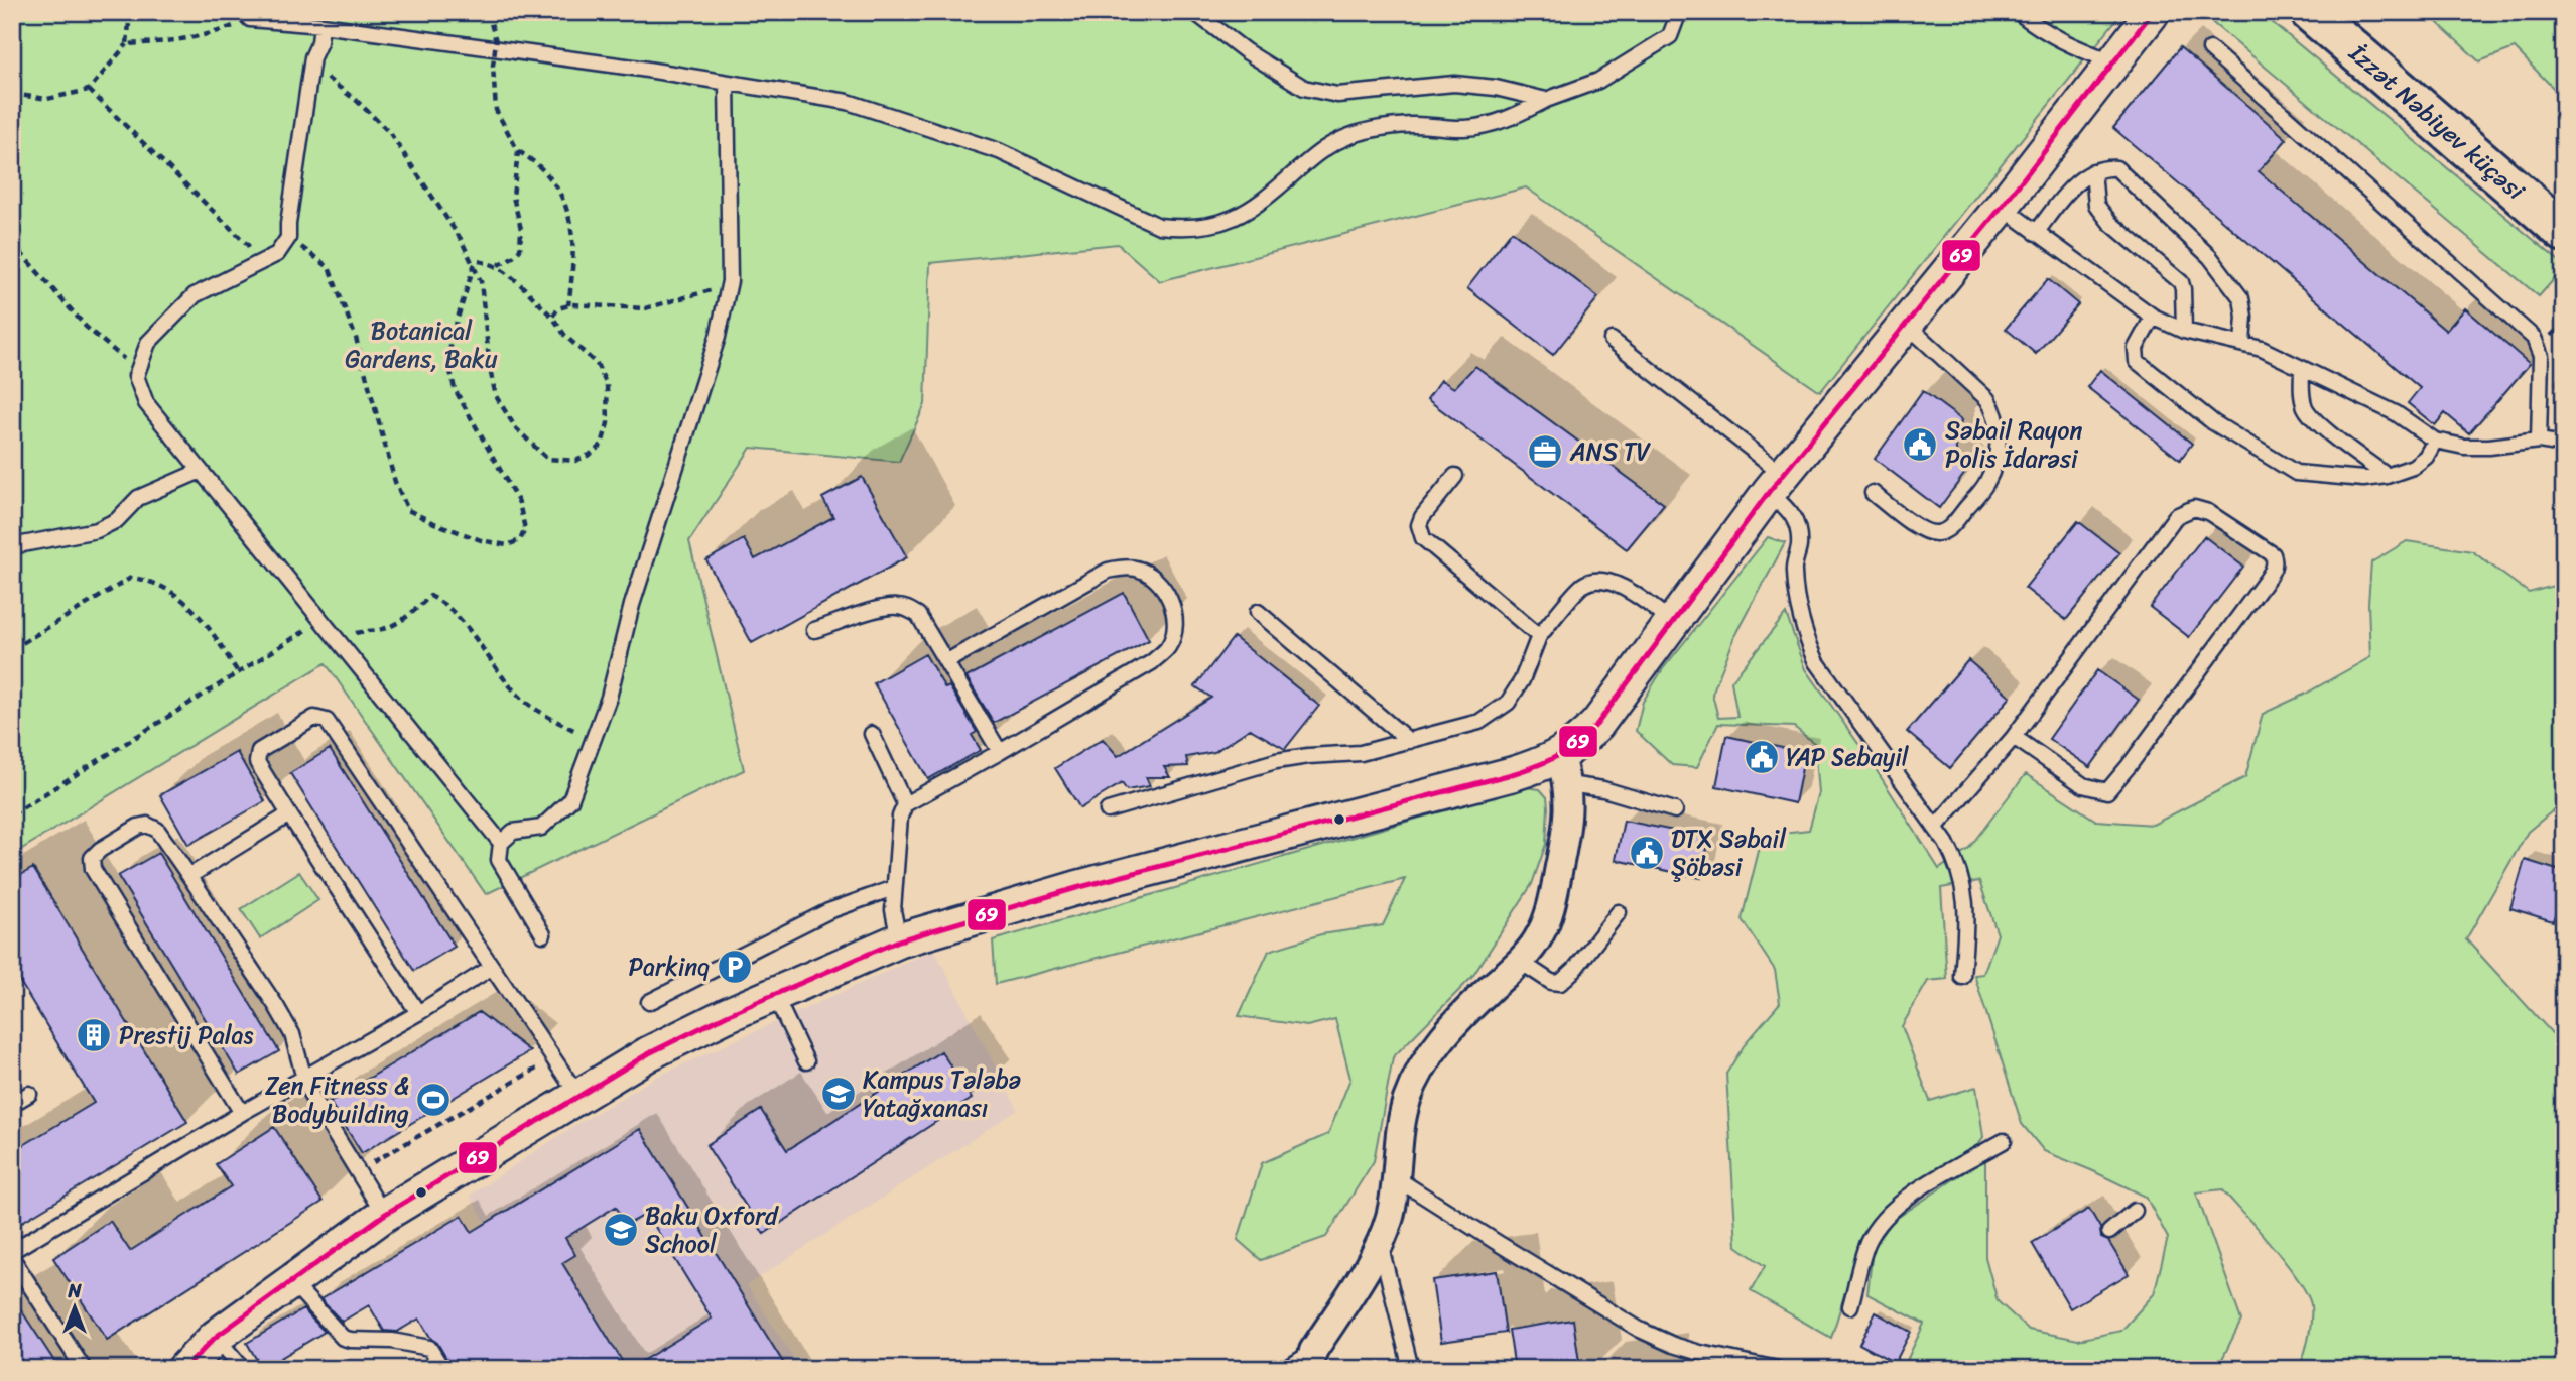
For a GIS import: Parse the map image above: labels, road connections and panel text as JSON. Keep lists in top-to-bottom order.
{
  "streets": {
    "main road": ["İzzət Nəbiyev küçəsi"]
  },
  "parks": ["Botanical Gardens, Baku"],
  "places": {
    "public building": ["Səbail Rayon Polis İdarəsi", "YAP Sebayil", "DTX Səbail Şöbəsi"],
    "office": ["ANS TV"],
    "parking": ["Parkinq"],
    "building": ["Prestij Palas"],
    "school or university": ["Kampus Tələbə Yatağxanası", "Baku Oxford School"],
    "sports": ["Zen Fitness & Bodybuilding"]
  },
  "lines": ["transit line 69"],
  "north": "top"
}
